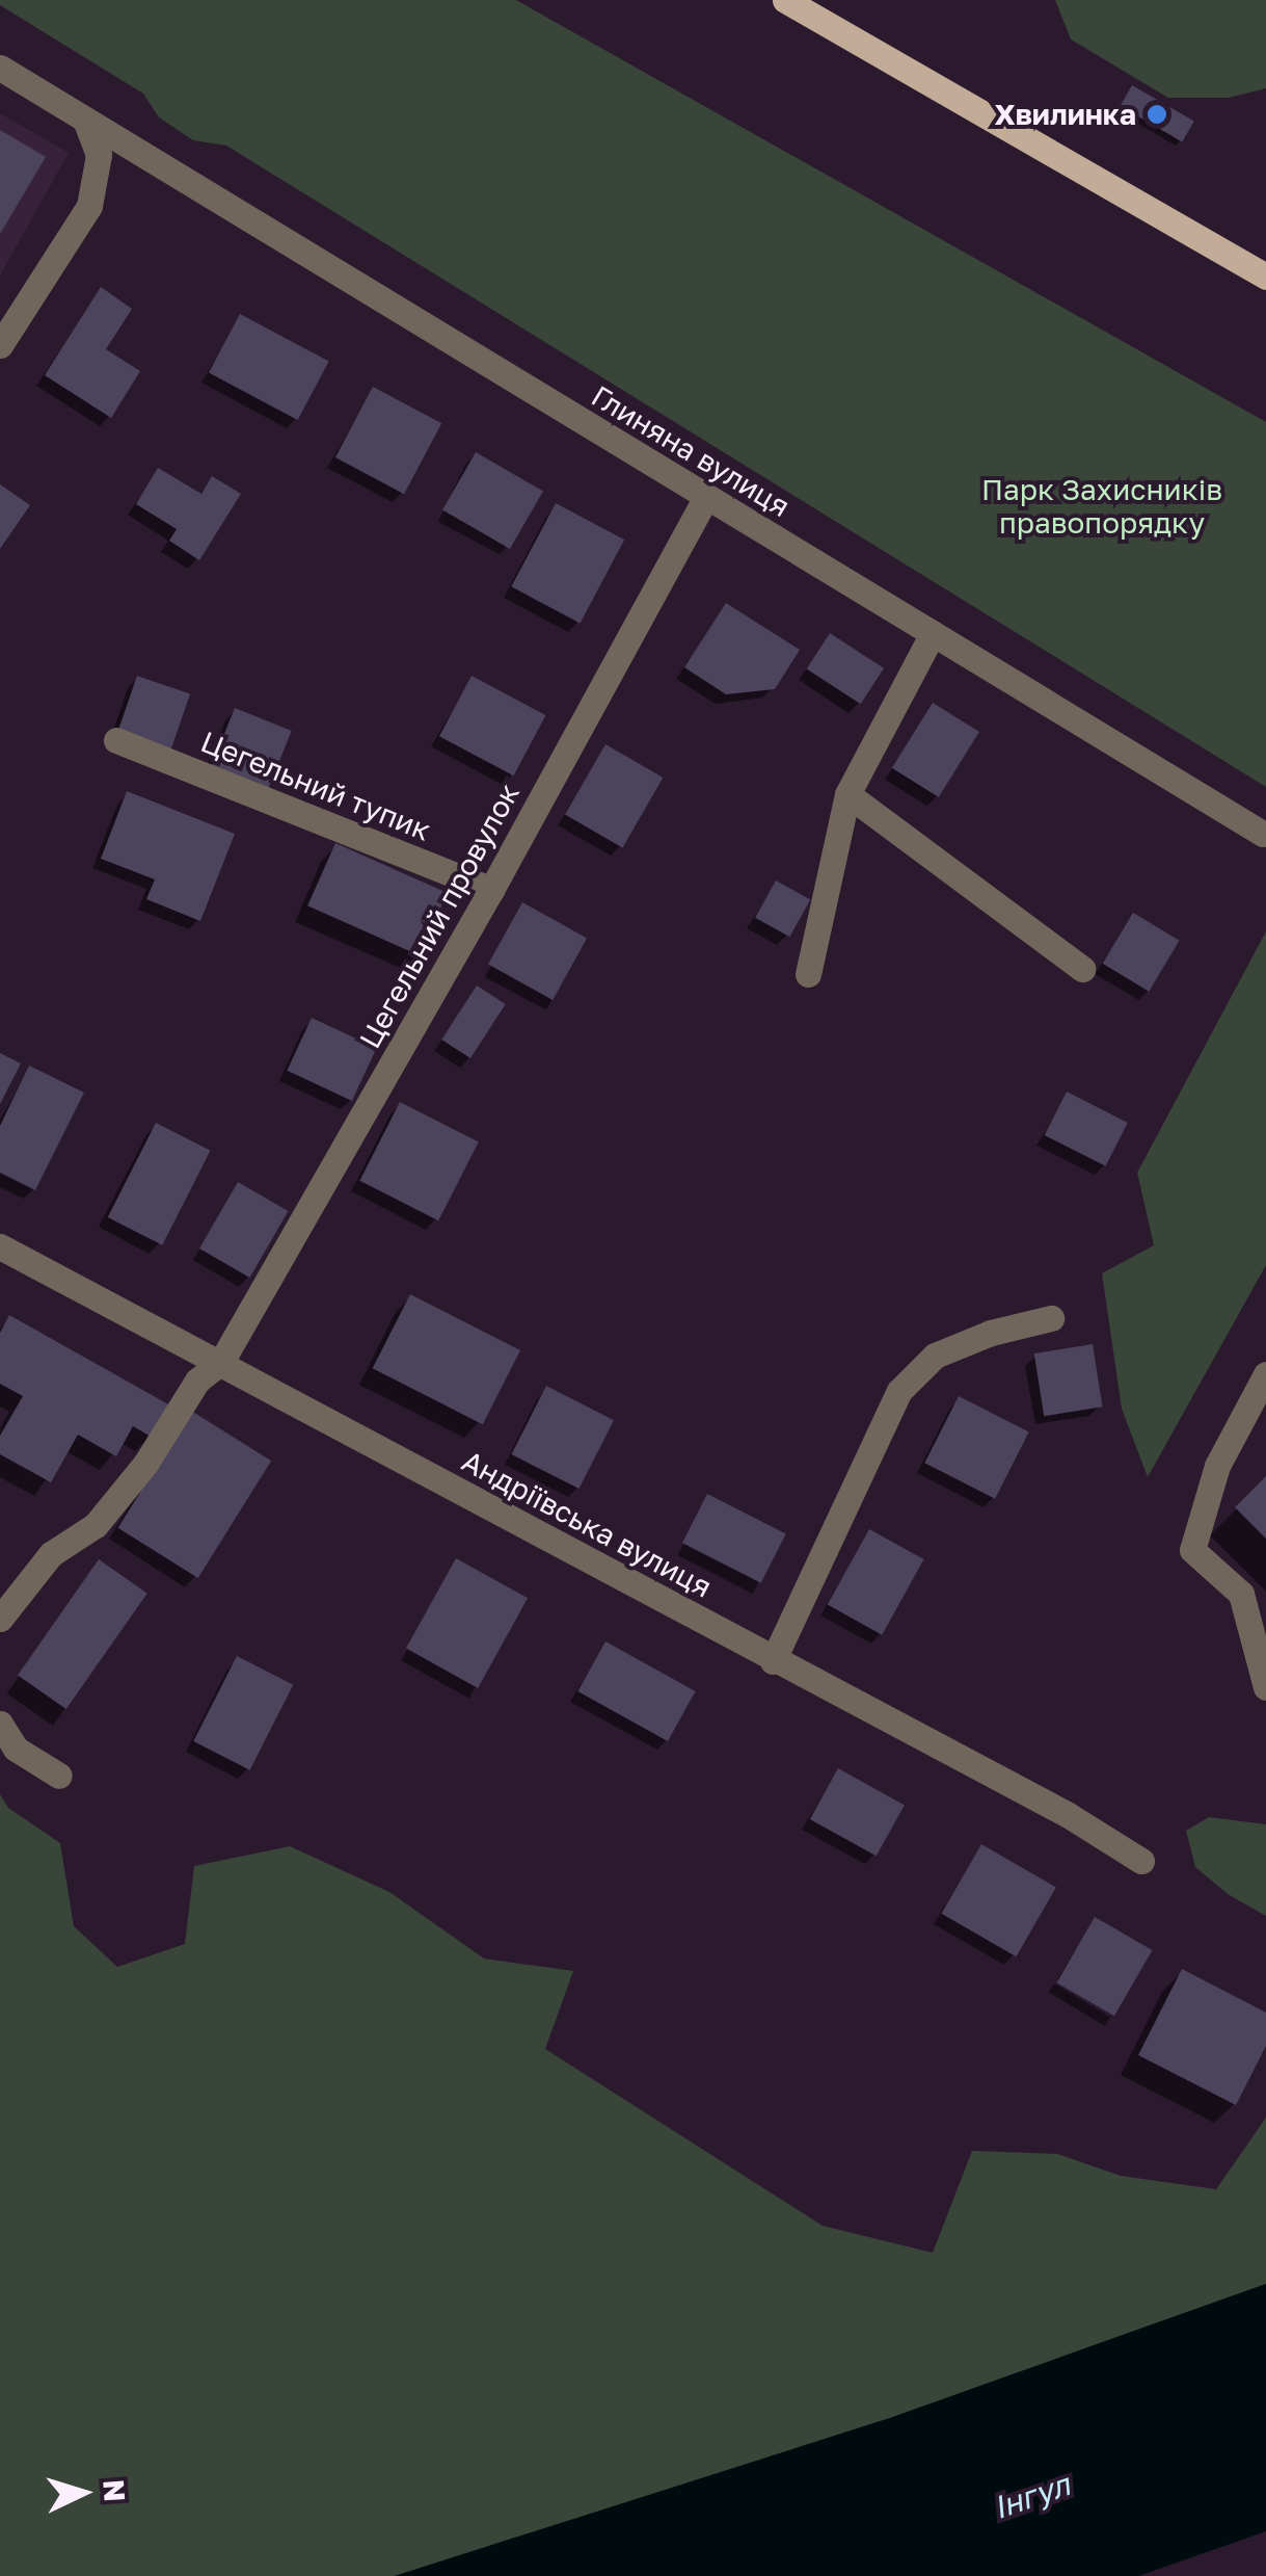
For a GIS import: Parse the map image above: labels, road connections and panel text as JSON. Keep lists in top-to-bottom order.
{
  "streets": {
    "street": [
      "Глиняна вулиця",
      "Цегельний тупик",
      "Цегельний провулок",
      "Андріївська вулиця"
    ]
  },
  "crossings": [
    ["Глиняна вулиця", "Цегельний провулок"],
    ["Цегельний тупик", "Цегельний провулок"],
    ["Цегельний провулок", "Андріївська вулиця"]
  ],
  "water": ["Інгул"],
  "parks": ["Парк Захисників правопорядку"],
  "places": ["Хвилинка"],
  "north": "right"
}
